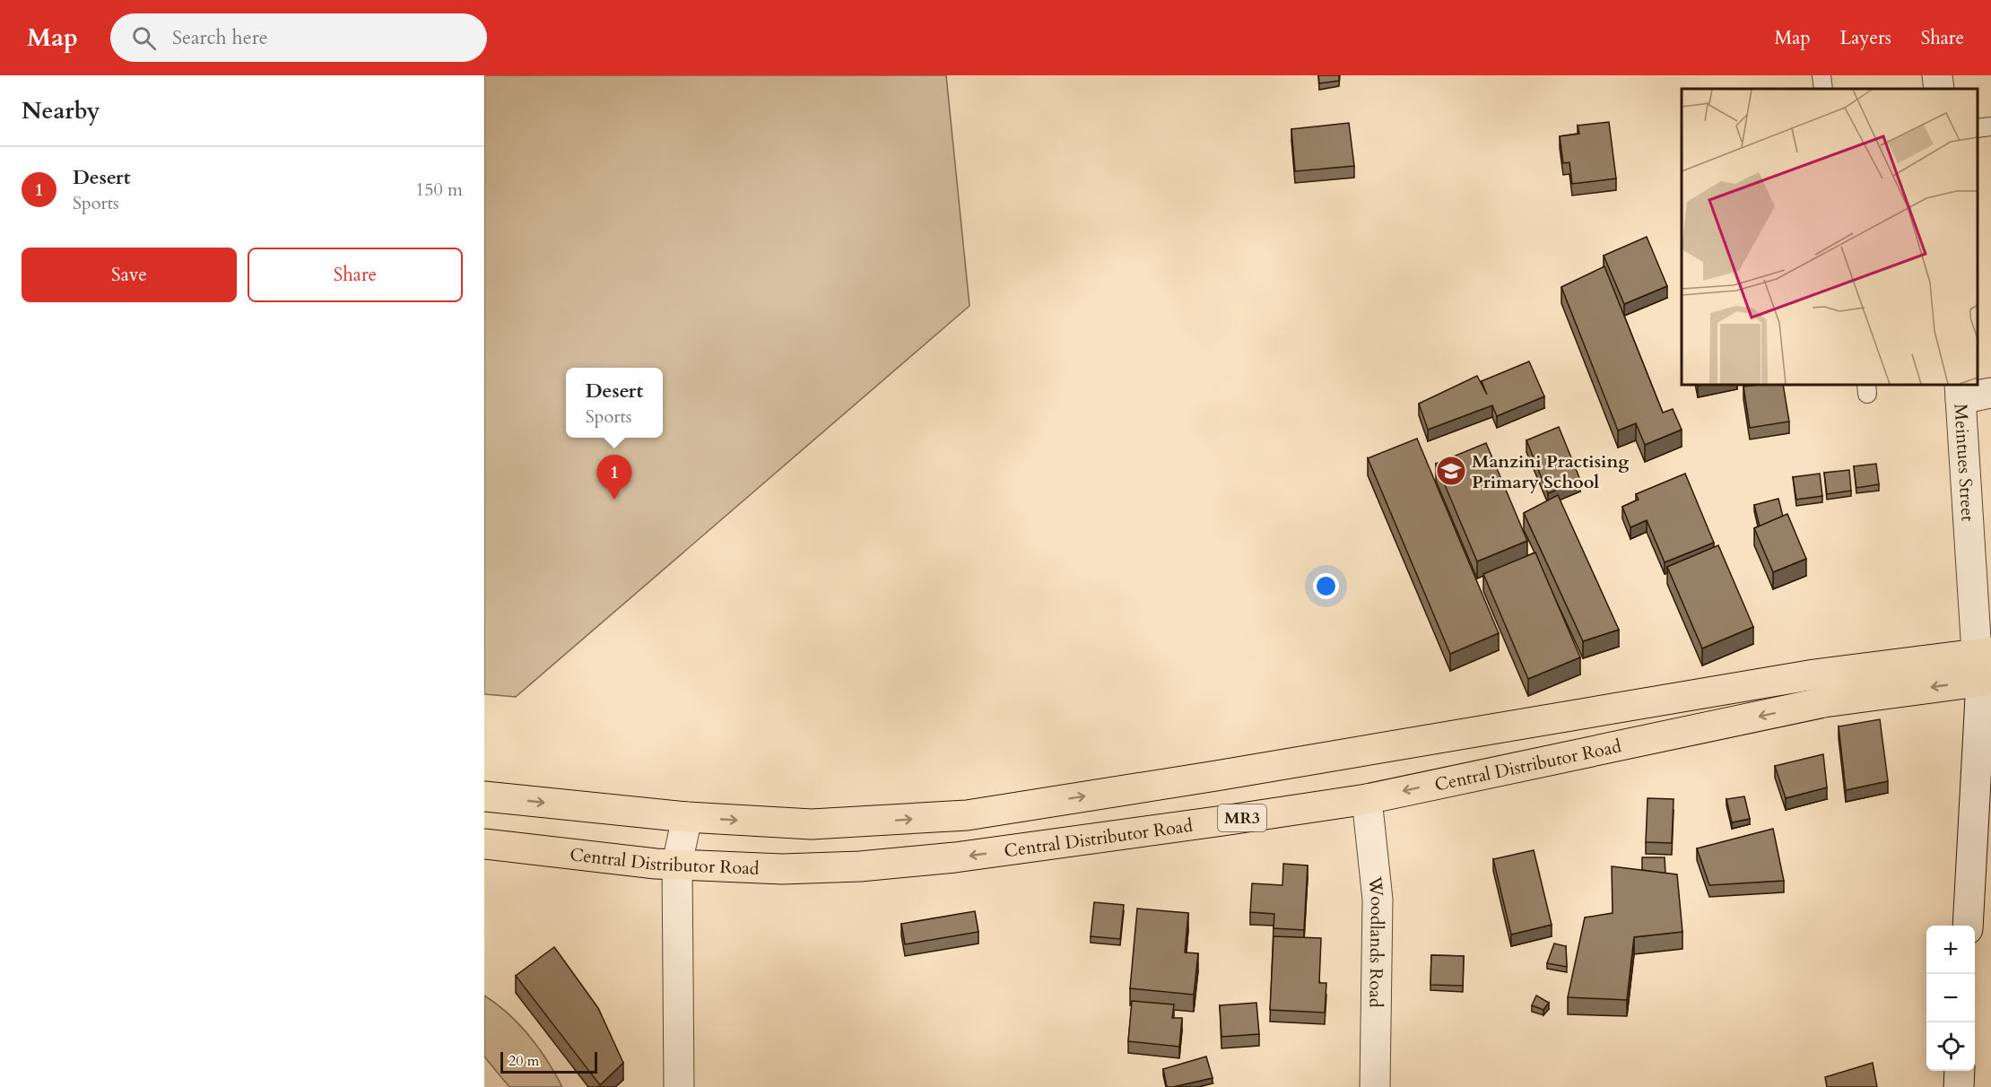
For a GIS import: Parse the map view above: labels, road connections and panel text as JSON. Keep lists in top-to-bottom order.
{
  "streets": {
    "highway": ["Central Distributor Road", "MR3"],
    "street": ["Meintues Street", "Woodlands Road"]
  },
  "crossings": [
    ["Meintues Street", "Central Distributor Road"],
    ["Central Distributor Road", "Woodlands Road"]
  ],
  "places": {
    "school or university": ["Manzini Practising Primary School"]
  },
  "scale_bar": "20 m",
  "page": {
    "header": "Map",
    "search": "Search here",
    "nav": ["Map", "Layers", "Share"],
    "heading": "Nearby",
    "list": [
      {
        "mark": "1",
        "name": "Desert",
        "note": "Sports",
        "value": "150 m"
      }
    ],
    "buttons": ["Save", "Share"],
    "popup": ["Desert", "Sports"],
    "pins": "1",
    "map_buttons": ["+", "−"],
    "scale": "20 m"
  }
}
